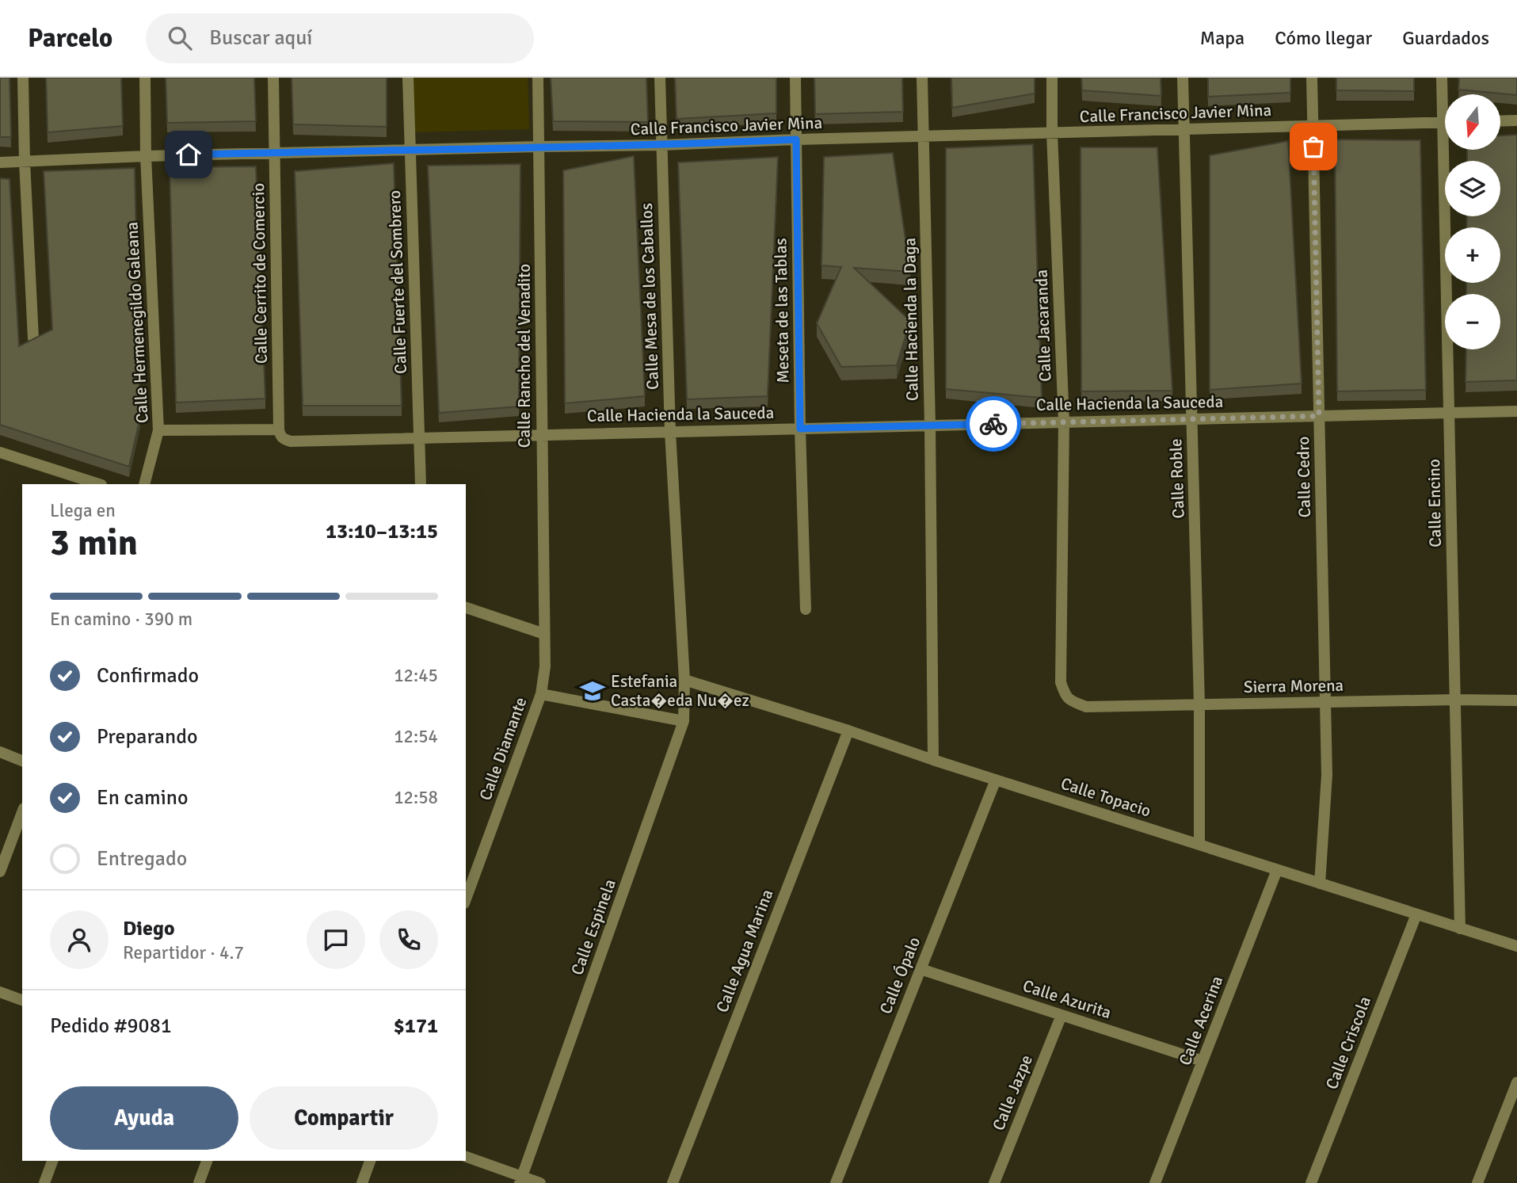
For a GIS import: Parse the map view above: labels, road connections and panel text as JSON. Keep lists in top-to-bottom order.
{
  "streets": {
    "street": [
      "Calle Francisco Javier Mina",
      "Calle Cerrito de Comercio",
      "Calle Fuerte del Sombrero",
      "Calle Mesa de los Caballos",
      "Meseta de las Tablas",
      "Calle Hacienda la Daga",
      "Calle Hermenegildo Galeana",
      "Calle Jacaranda",
      "Calle Rancho del Venadito",
      "Calle Hacienda la Sauceda",
      "Calle Cedro",
      "Calle Roble",
      "Calle Encino",
      "Sierra Morena",
      "Calle Diamante",
      "Calle Topacio",
      "Calle Espinela",
      "Calle Agua Marina",
      "Calle Ópalo",
      "Calle Azurita",
      "Calle Acerina",
      "Calle Criscola",
      "Calle Jazpe"
    ]
  },
  "crossings": [
    ["Calle Francisco Javier Mina", "Calle Cerrito de Comercio"],
    ["Calle Francisco Javier Mina", "Calle Fuerte del Sombrero"],
    ["Calle Francisco Javier Mina", "Calle Mesa de los Caballos"],
    ["Calle Francisco Javier Mina", "Meseta de las Tablas"],
    ["Calle Francisco Javier Mina", "Calle Hacienda la Daga"],
    ["Calle Francisco Javier Mina", "Calle Hermenegildo Galeana"],
    ["Calle Francisco Javier Mina", "Calle Jacaranda"],
    ["Calle Francisco Javier Mina", "Calle Rancho del Venadito"],
    ["Calle Francisco Javier Mina", "Calle Cedro"],
    ["Calle Francisco Javier Mina", "Calle Roble"],
    ["Calle Cerrito de Comercio", "Calle Hacienda la Sauceda"],
    ["Calle Fuerte del Sombrero", "Calle Hacienda la Sauceda"],
    ["Calle Mesa de los Caballos", "Calle Hacienda la Sauceda"],
    ["Calle Mesa de los Caballos", "Calle Topacio"],
    ["Calle Mesa de los Caballos", "Calle Espinela"],
    ["Meseta de las Tablas", "Calle Hacienda la Sauceda"],
    ["Calle Hacienda la Daga", "Calle Hacienda la Sauceda"],
    ["Calle Hacienda la Daga", "Calle Topacio"],
    ["Calle Hermenegildo Galeana", "Calle Hacienda la Sauceda"],
    ["Calle Jacaranda", "Calle Hacienda la Sauceda"],
    ["Calle Jacaranda", "Sierra Morena"],
    ["Calle Rancho del Venadito", "Calle Hacienda la Sauceda"],
    ["Calle Rancho del Venadito", "Calle Diamante"],
    ["Calle Hacienda la Sauceda", "Calle Cedro"],
    ["Calle Hacienda la Sauceda", "Calle Roble"],
    ["Calle Hacienda la Sauceda", "Calle Encino"],
    ["Calle Cedro", "Sierra Morena"],
    ["Calle Cedro", "Calle Topacio"],
    ["Calle Roble", "Sierra Morena"],
    ["Calle Roble", "Calle Topacio"],
    ["Calle Encino", "Sierra Morena"],
    ["Calle Encino", "Calle Topacio"],
    ["Calle Topacio", "Calle Espinela"],
    ["Calle Topacio", "Calle Agua Marina"],
    ["Calle Topacio", "Calle Ópalo"],
    ["Calle Topacio", "Calle Acerina"],
    ["Calle Topacio", "Calle Criscola"],
    ["Calle Ópalo", "Calle Azurita"],
    ["Calle Azurita", "Calle Acerina"],
    ["Calle Azurita", "Calle Jazpe"]
  ],
  "places": {
    "school or university": ["Estefania Casta�eda Nu�ez"]
  },
  "north": "bottom",
  "page": {
    "header": "Parcelo",
    "search": "Buscar aquí",
    "nav": ["Mapa", "Cómo llegar", "Guardados"],
    "map_buttons": ["+", "−"],
    "heading": ["3 min", "Llega en", "13:10–13:15"],
    "panel": [
      "Diego",
      "Repartidor · 4.7",
      "Pedido #9081",
      "$171"
    ],
    "bar": "En camino · 390 m",
    "list": [
      ["Confirmado", "12:45"],
      ["Preparando", "12:54"],
      ["En camino", "12:58"],
      "Entregado"
    ],
    "buttons": ["Ayuda", "Compartir"]
  }
}
